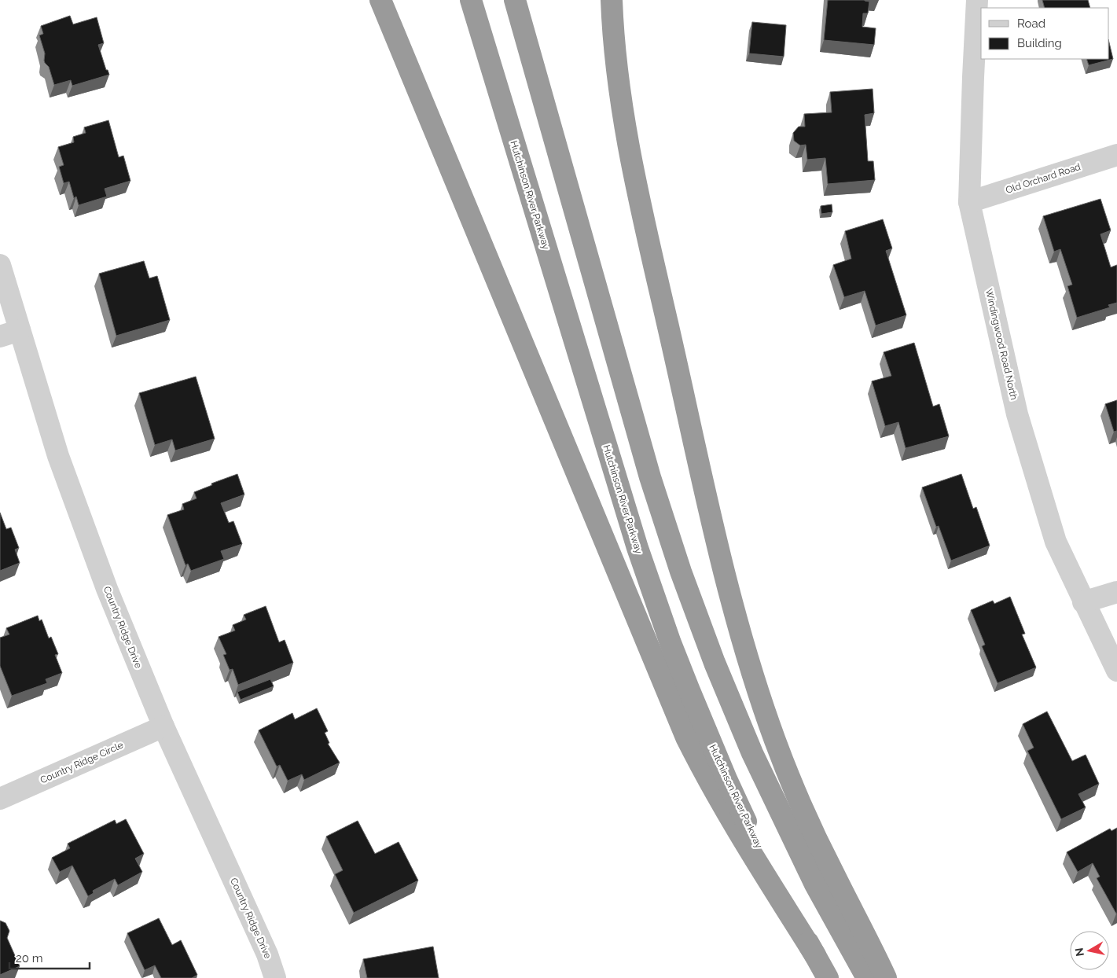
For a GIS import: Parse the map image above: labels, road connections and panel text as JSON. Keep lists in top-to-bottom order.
{
  "streets": {
    "highway": ["Hutchinson River Parkway"],
    "street": [
      "Old Orchard Road",
      "Windingwood Road North",
      "Country Ridge Drive",
      "Country Ridge Circle"
    ]
  },
  "crossings": [
    ["Old Orchard Road", "Windingwood Road North"],
    ["Country Ridge Drive", "Country Ridge Circle"]
  ],
  "legend": ["Road", "Building"],
  "scale_bar": "20 m",
  "north": "left"
}
